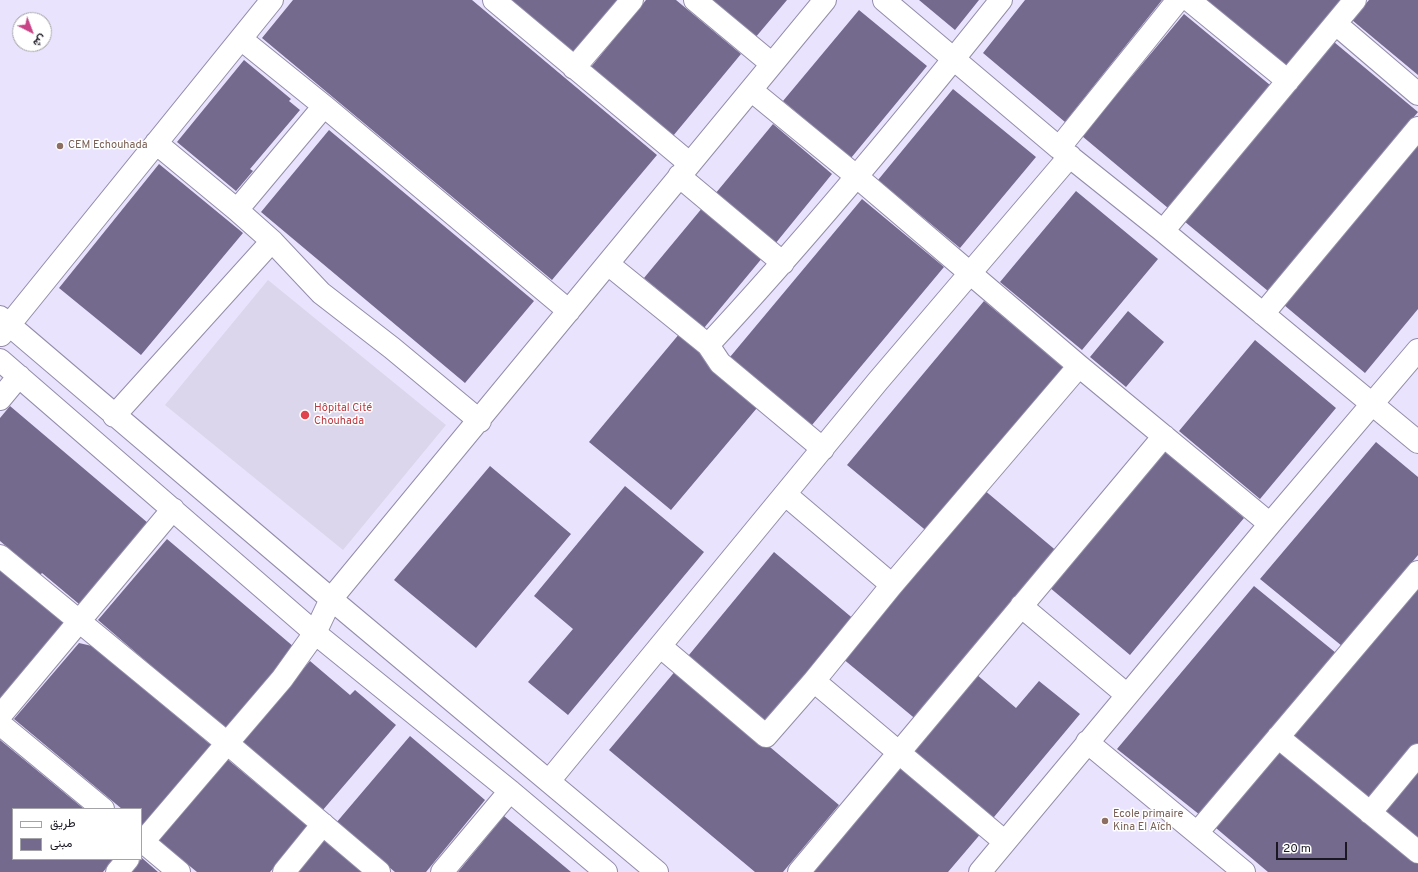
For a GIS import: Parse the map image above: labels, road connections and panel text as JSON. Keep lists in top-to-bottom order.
{
  "places": ["CEM Echouhada", "Hôpital Cité Chouhada", "Ecole primaire Kina El Aïch"],
  "legend": ["طريق", "مبنى"],
  "scale_bar": "20 m",
  "north": "bottom right"
}
